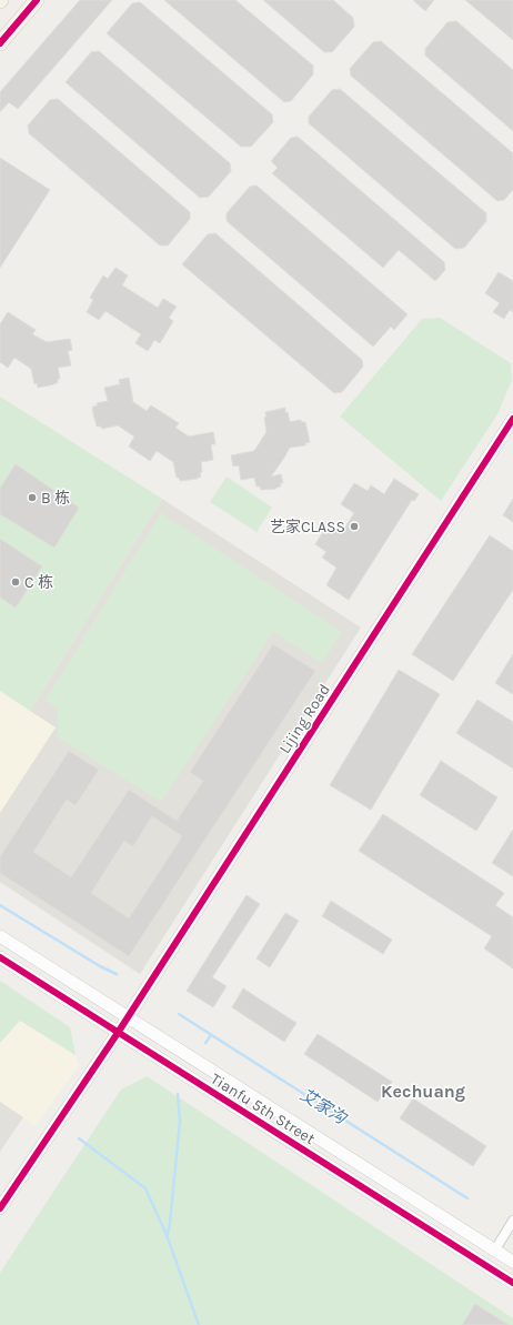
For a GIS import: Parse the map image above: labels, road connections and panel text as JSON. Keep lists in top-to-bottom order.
{
  "streets": {
    "street": ["Lijing Road", "Tianfu 5th Street"]
  },
  "crossings": [
    ["Lijing Road", "Tianfu 5th Street"]
  ],
  "districts": ["Kechuang"],
  "water": ["艾家沟"],
  "places": ["B 栋", "艺家CLASS", "C 栋"]
}
